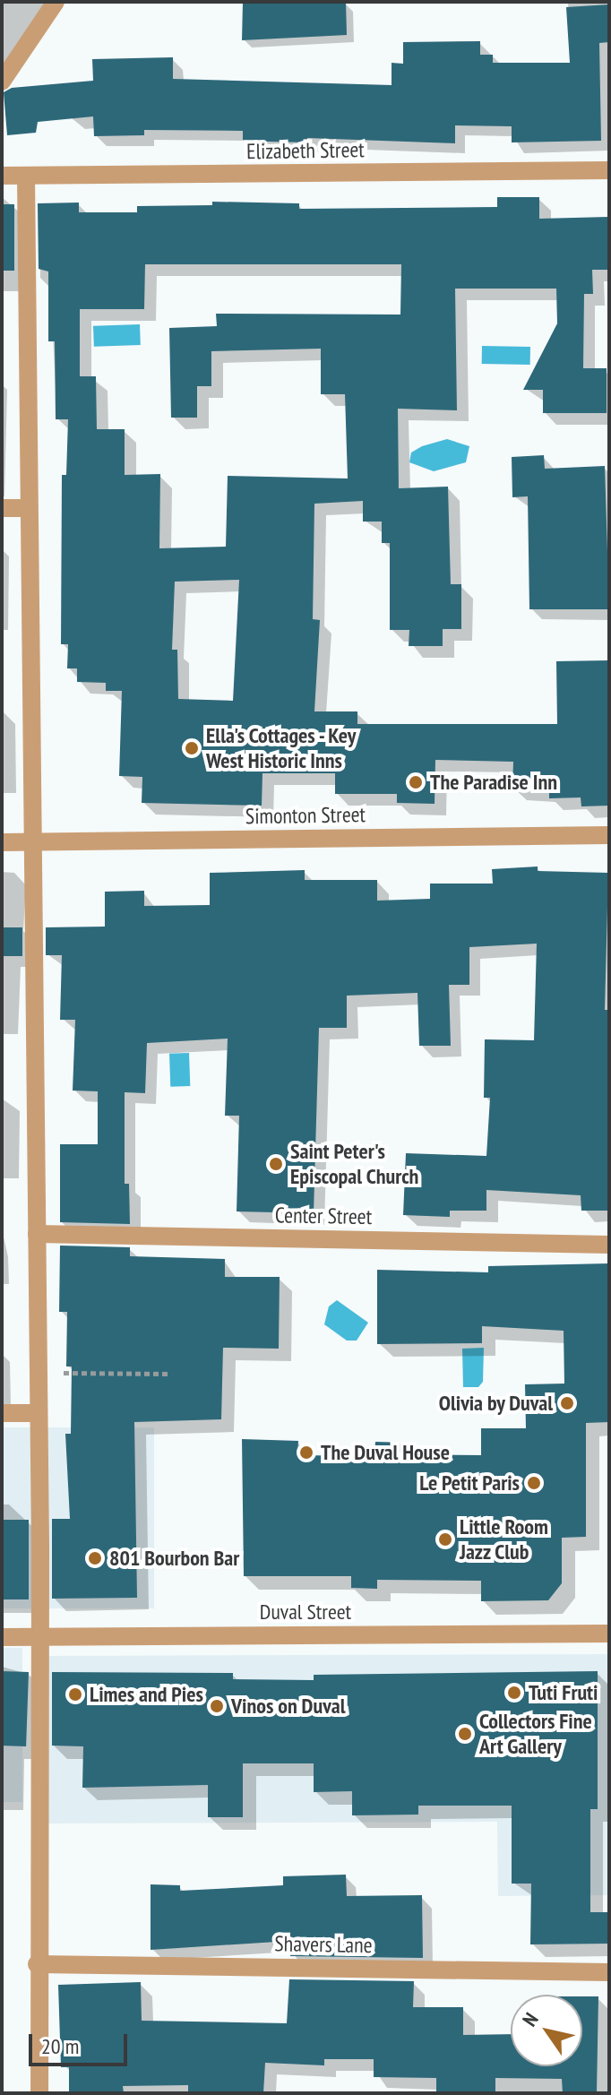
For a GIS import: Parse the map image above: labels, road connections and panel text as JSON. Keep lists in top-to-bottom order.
{
  "streets": {
    "street": [
      "Elizabeth Street",
      "Simonton Street",
      "Center Street",
      "Duval Street",
      "Shavers Lane"
    ]
  },
  "places": [
    "Ella's Cottages - Key West Historic Inns",
    "The Paradise Inn",
    "Saint Peter's Episcopal Church",
    "Olivia by Duval",
    "The Duval House",
    "Le Petit Paris",
    "Little Room Jazz Club",
    "801 Bourbon Bar",
    "Tuti Fruti",
    "Limes and Pies",
    "Vinos on Duval",
    "Collectors Fine Art Gallery"
  ],
  "scale_bar": "20 m",
  "north": "top left"
}
